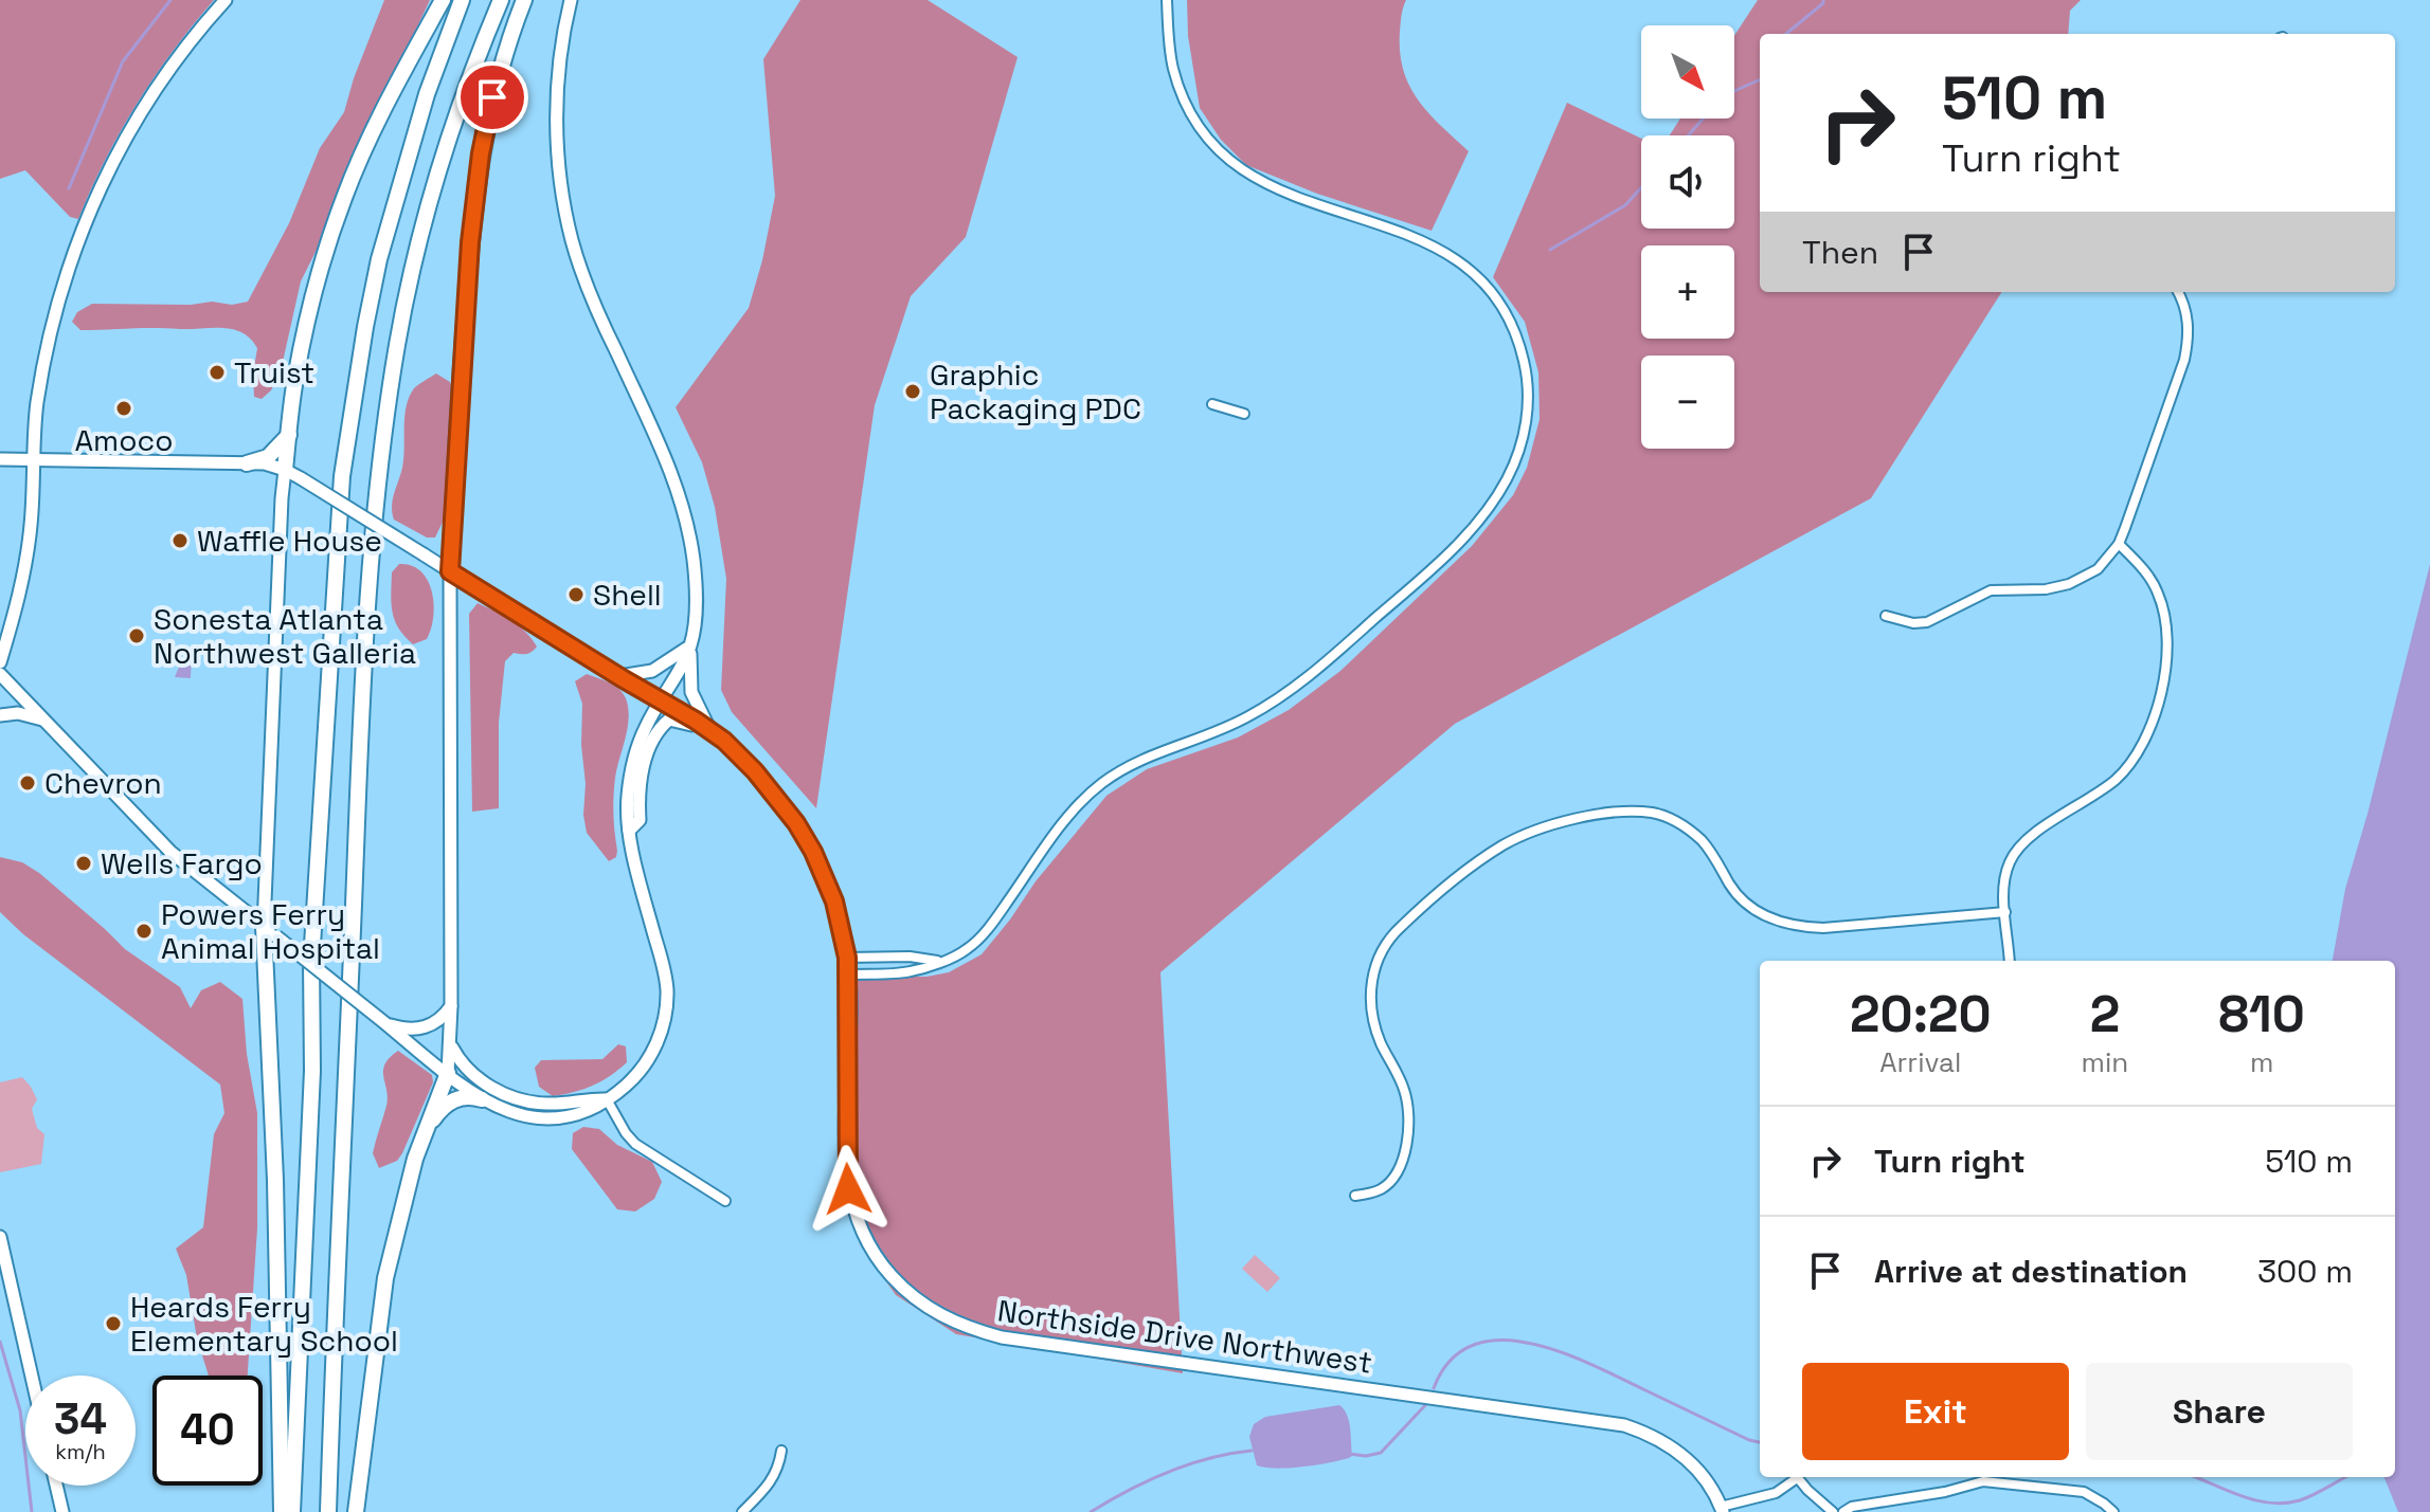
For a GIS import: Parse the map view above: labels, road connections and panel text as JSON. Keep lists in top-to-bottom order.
{
  "streets": {
    "street": ["Northside Drive Northwest"]
  },
  "places": [
    "Truist",
    "Graphic Packaging PDC",
    "Amoco",
    "Waffle House",
    "Shell",
    "Sonesta Atlanta Northwest Galleria",
    "Chevron",
    "Wells Fargo",
    "Powers Ferry Animal Hospital",
    "Heards Ferry Elementary School"
  ],
  "north": "bottom right",
  "page": {
    "map_buttons": ["+", "−"],
    "turn": ["510 m", "Turn right"],
    "then": "Then",
    "eta": [
      "20:20",
      "Arrival",
      "2",
      "min",
      "810",
      "m"
    ],
    "list": [
      {
        "name": "Turn right",
        "value": "510 m"
      },
      {
        "name": "Arrive at destination",
        "value": "300 m"
      }
    ],
    "buttons": ["Exit", "Share"],
    "speed": "34 km/h",
    "limit": "40"
  }
}
